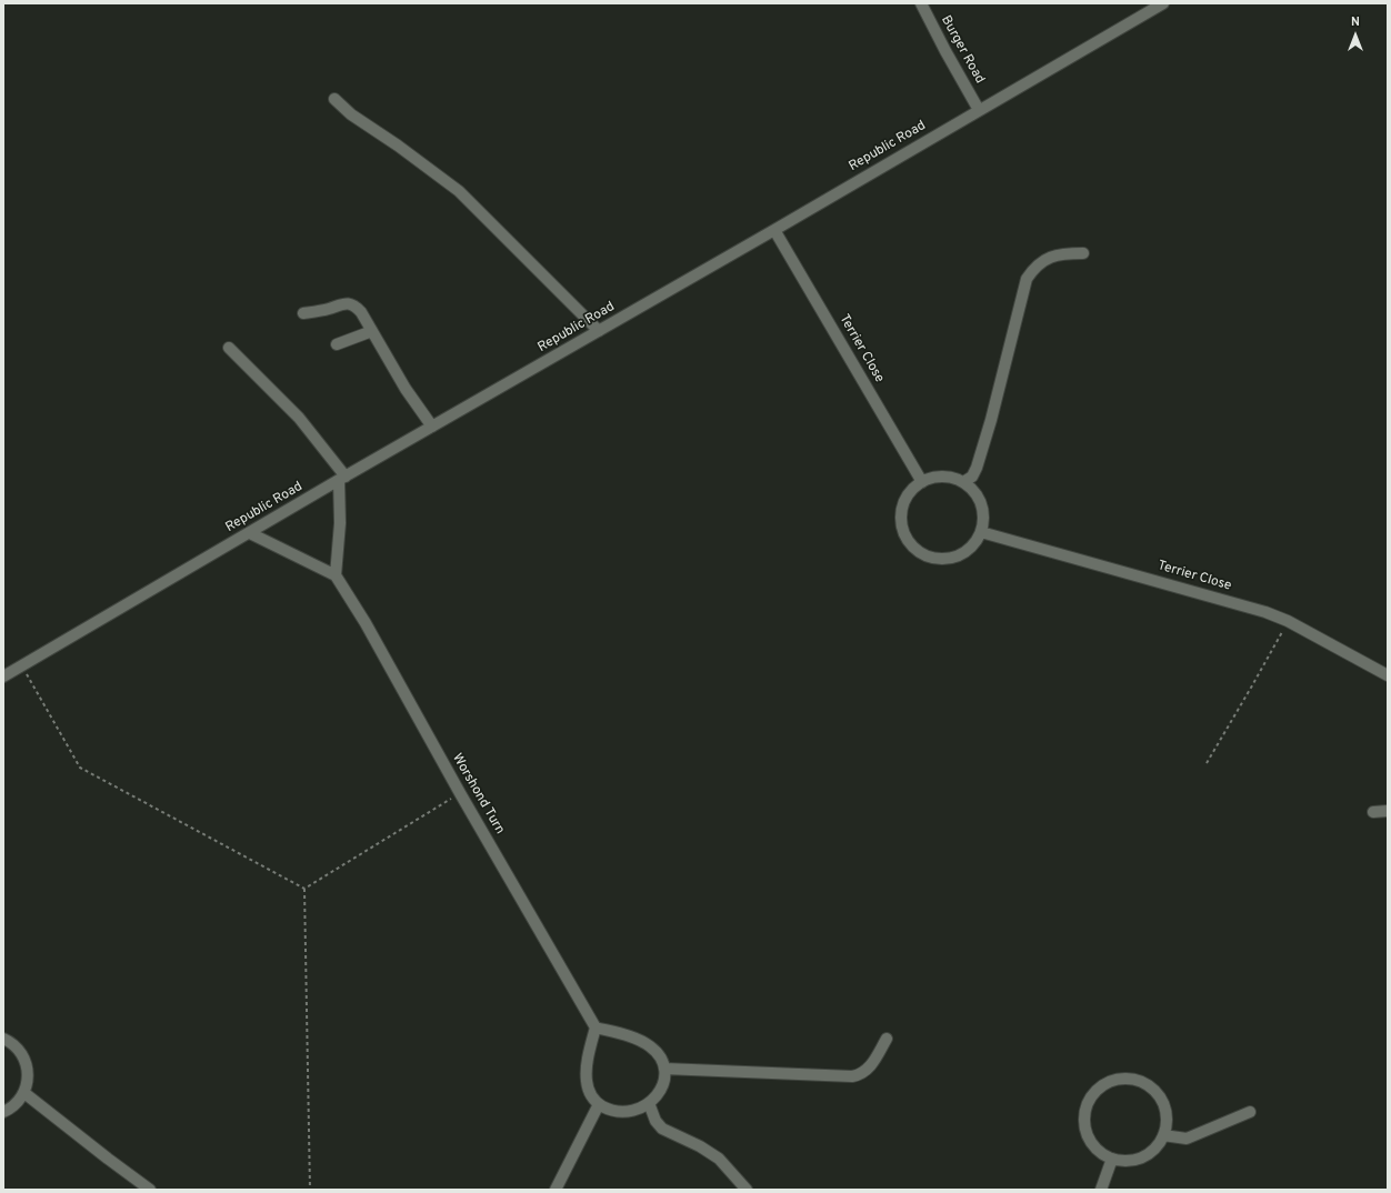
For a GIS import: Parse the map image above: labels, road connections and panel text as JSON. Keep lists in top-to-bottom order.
{
  "streets": {
    "street": [
      "Burger Road",
      "Republic Road",
      "Terrier Close",
      "Worshond Turn"
    ]
  },
  "crossings": [
    ["Burger Road", "Republic Road"],
    ["Republic Road", "Terrier Close"]
  ],
  "north": "top"
}
